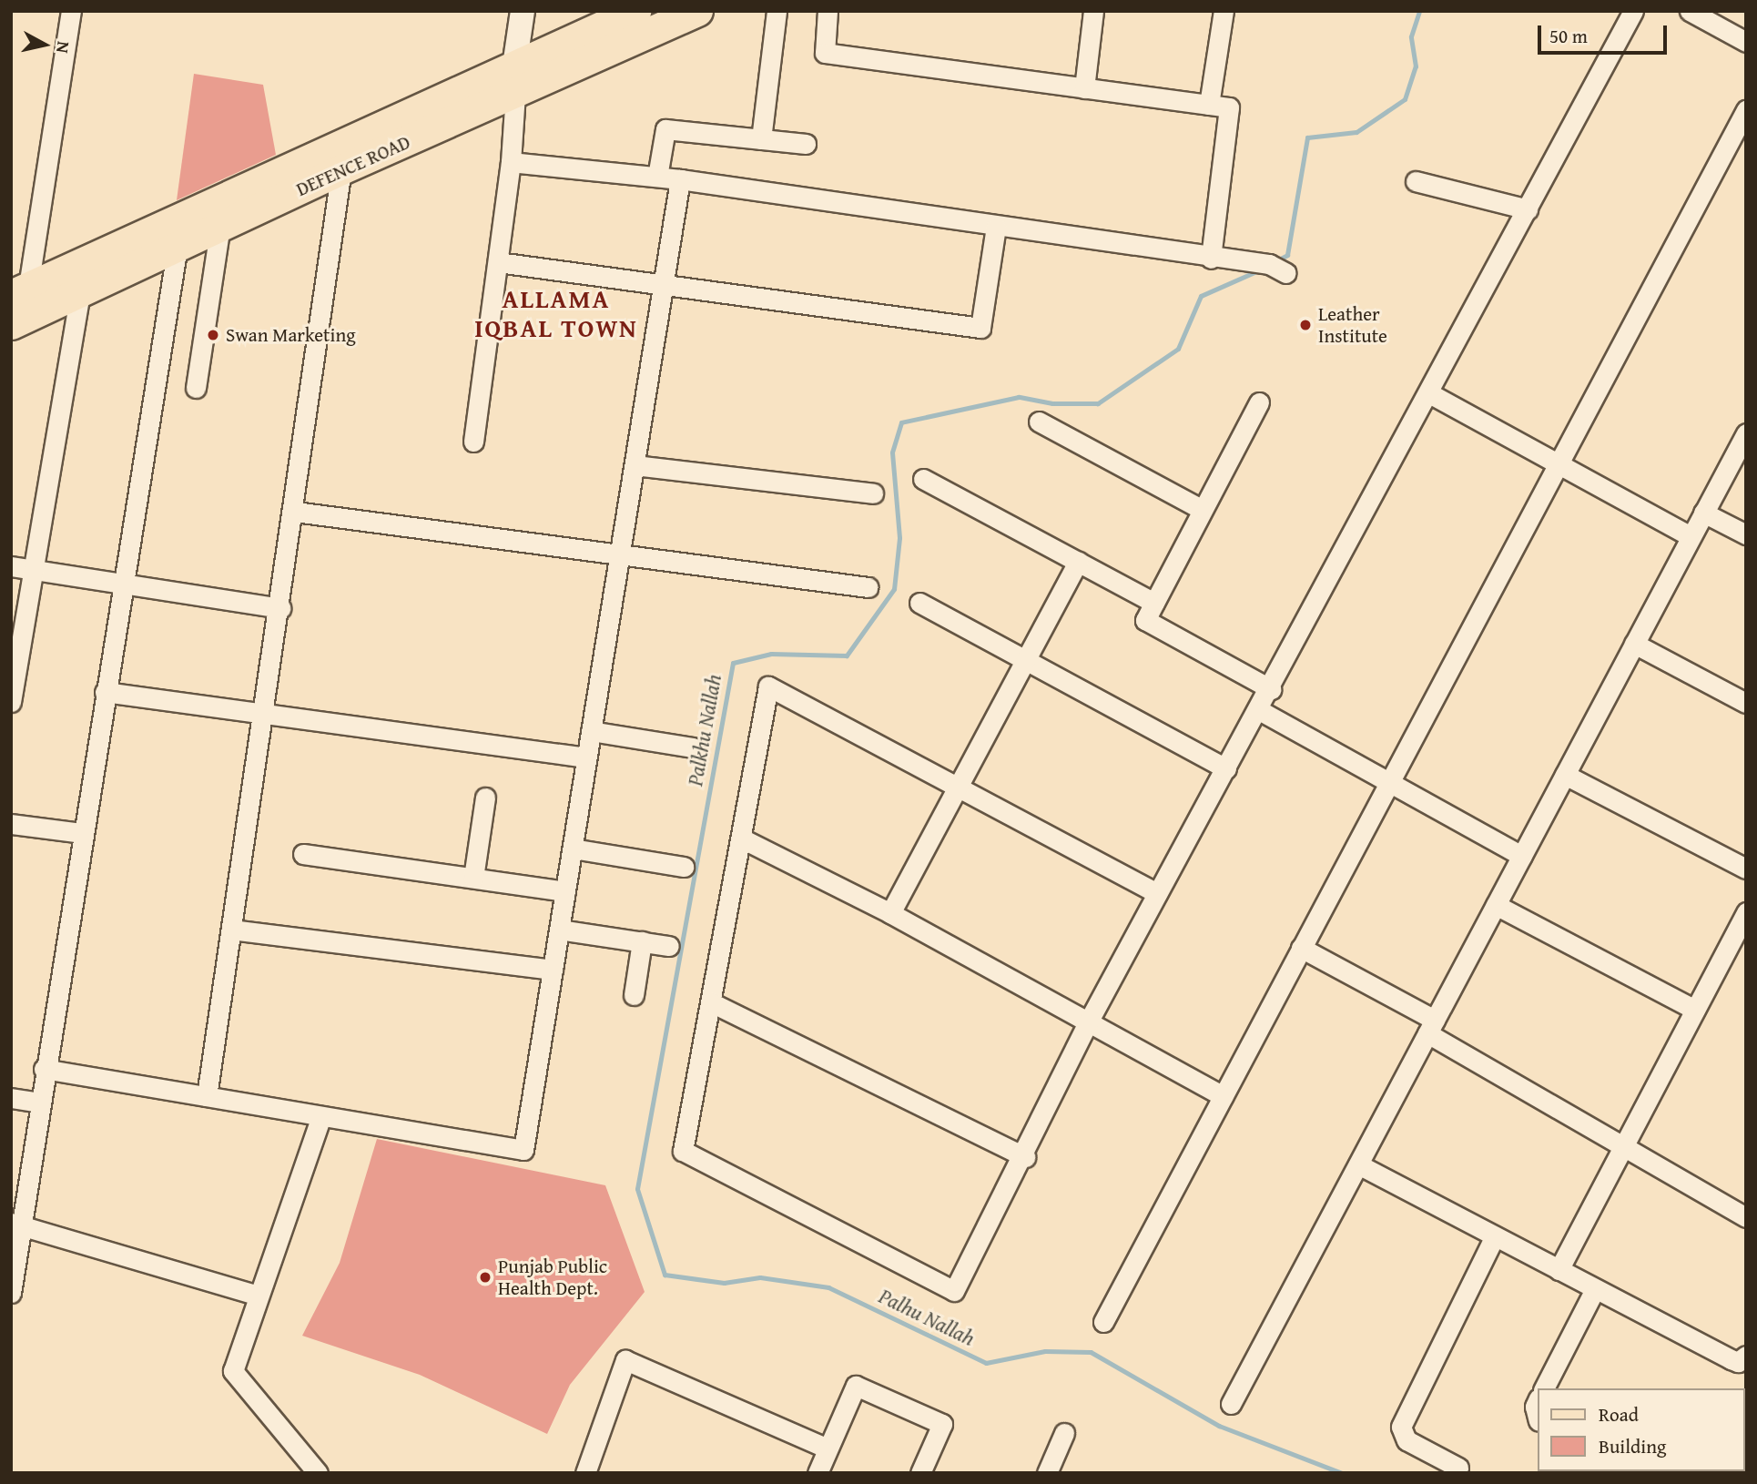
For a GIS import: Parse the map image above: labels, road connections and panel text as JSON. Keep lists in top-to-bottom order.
{
  "streets": {
    "main road": ["DEFENCE ROAD"]
  },
  "districts": ["ALLAMA IQBAL TOWN"],
  "water": ["Palkhu Nallah", "Palhu Nallah"],
  "places": ["Leather Institute", "Swan Marketing", "Punjab Public Health Dept."],
  "legend": ["Road", "Building"],
  "scale_bar": "50 m",
  "north": "right"
}
